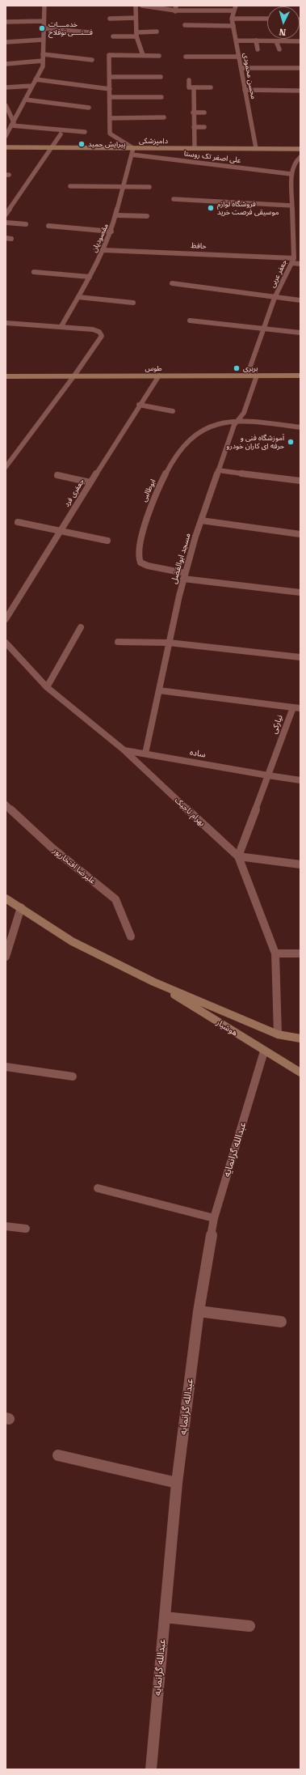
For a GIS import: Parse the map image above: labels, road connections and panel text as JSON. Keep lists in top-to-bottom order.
{
  "streets": {
    "main road": ["دامپزشکی", "طوس", "هوشیار"],
    "street": [
      "محسن محمودی",
      "علی اصغر تک روستا",
      "مقصودیان",
      "حافظ",
      "جعفر عربی",
      "ابوطالبی",
      "جعفری فرد",
      "مسجد ابوالفضل",
      "نیارکی",
      "ساده",
      "بهرام تاجیک",
      "علیرضا افتخارپور",
      "عبدالله گرانمایه"
    ]
  },
  "crossings": [
    ["محسن محمودی", "دامپزشکی"],
    ["دامپزشکی", "مقصودیان"],
    ["علی اصغر تک روستا", "مقصودیان"],
    ["علی اصغر تک روستا", "جعفر عربی"],
    ["مقصودیان", "حافظ"],
    ["حافظ", "جعفر عربی"],
    ["جعفر عربی", "طوس"],
    ["طوس", "جعفری فرد"],
    ["طوس", "مسجد ابوالفضل"],
    ["ابوطالبی", "مسجد ابوالفضل"],
    ["مسجد ابوالفضل", "نیارکی"],
    ["مسجد ابوالفضل", "ساده"],
    ["نیارکی", "ساده"],
    ["نیارکی", "بهرام تاجیک"],
    ["ساده", "بهرام تاجیک"],
    ["بهرام تاجیک", "هوشیار"],
    ["هوشیار", "عبدالله گرانمایه"]
  ],
  "places": [
    "خدمــــات فـــنــــی نوفلاح",
    "پیرایش حمید",
    "فروشگاه لوازم موسیقی فرصت خرید",
    "بربری",
    "آموزشگاه فنی و حرفه ای کاران خودرو"
  ],
  "north": "bottom"
}
